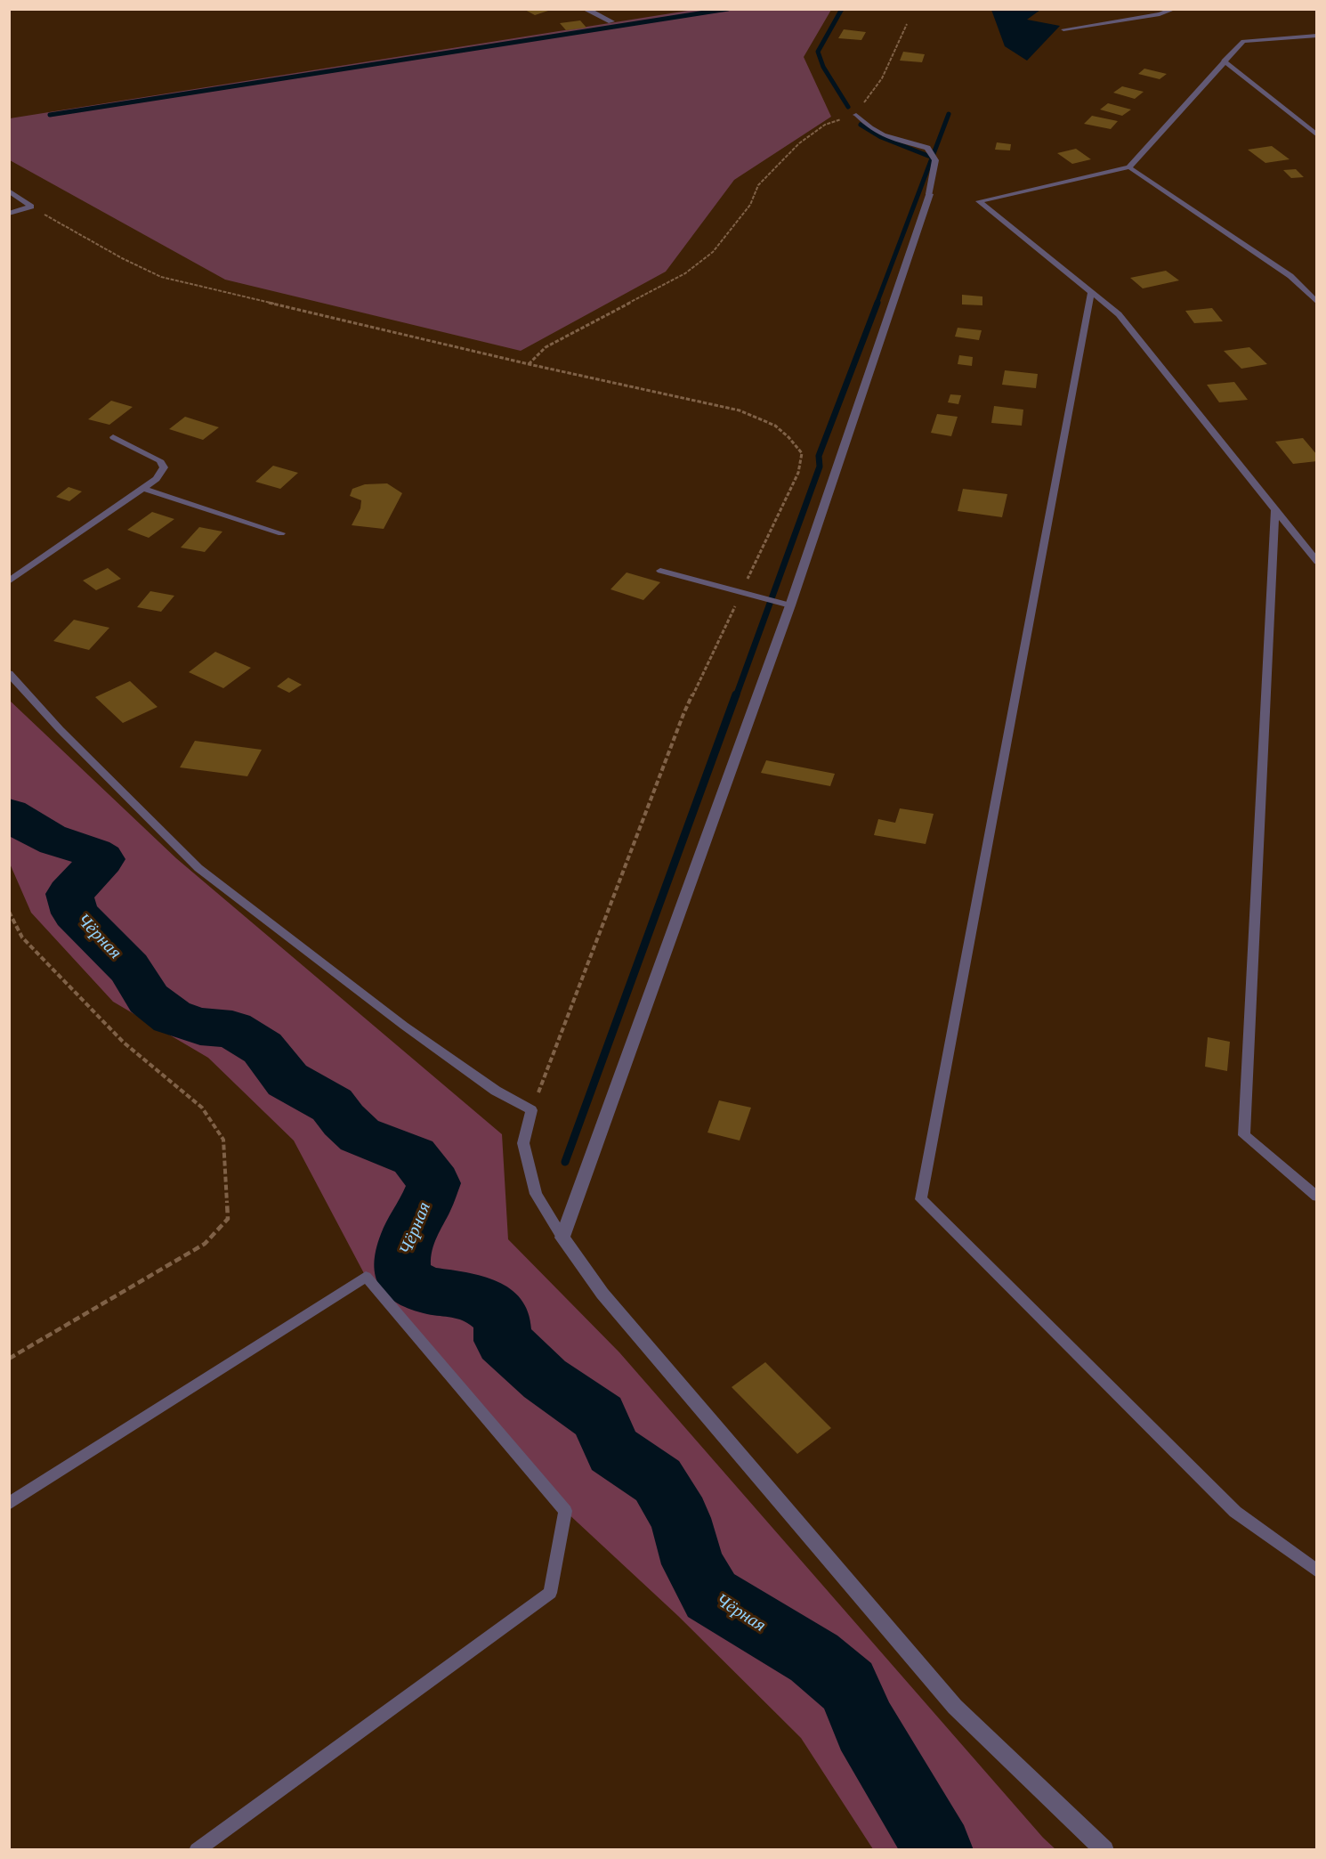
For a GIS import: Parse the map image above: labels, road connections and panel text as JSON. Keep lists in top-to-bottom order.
{
  "water": ["Чёрная"]
}
